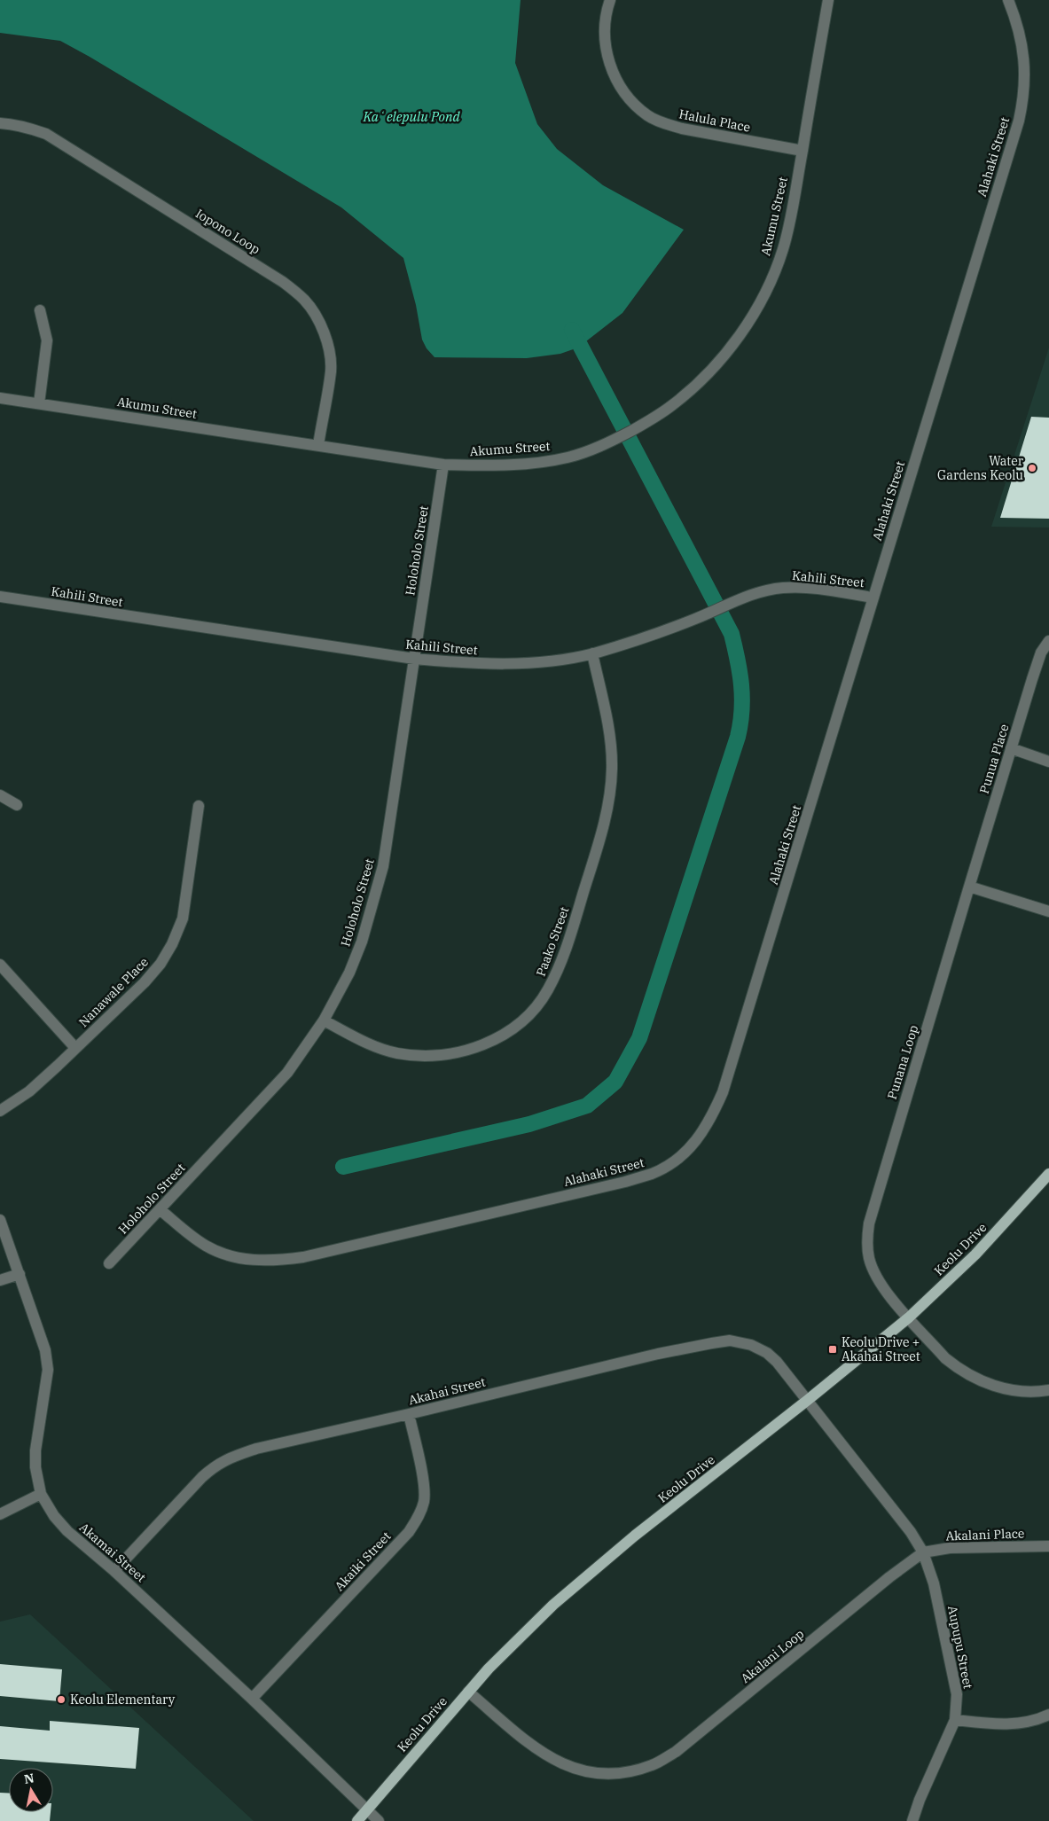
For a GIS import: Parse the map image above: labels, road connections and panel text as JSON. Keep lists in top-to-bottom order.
{
  "streets": {
    "main road": ["Keolu Drive"],
    "street": [
      "Halula Place",
      "Alahaki Street",
      "Akumu Street",
      "Iopono Loop",
      "Holoholo Street",
      "Kahili Street",
      "Punua Place",
      "Paako Street",
      "Nanawale Place",
      "Punana Loop",
      "Akahai Street",
      "Akalani Place",
      "Akamai Street",
      "Akaiki Street",
      "Aupupu Street",
      "Akalani Loop"
    ]
  },
  "crossings": [
    ["Halula Place", "Akumu Street"],
    ["Alahaki Street", "Holoholo Street"],
    ["Alahaki Street", "Kahili Street"],
    ["Akumu Street", "Iopono Loop"],
    ["Akumu Street", "Holoholo Street"],
    ["Holoholo Street", "Kahili Street"],
    ["Holoholo Street", "Paako Street"],
    ["Kahili Street", "Paako Street"],
    ["Punua Place", "Punana Loop"],
    ["Punana Loop", "Keolu Drive"],
    ["Keolu Drive", "Akahai Street"],
    ["Keolu Drive", "Akamai Street"],
    ["Keolu Drive", "Akalani Loop"],
    ["Akahai Street", "Akamai Street"],
    ["Akahai Street", "Akaiki Street"],
    ["Akalani Place", "Aupupu Street"],
    ["Akalani Place", "Akalani Loop"],
    ["Akamai Street", "Akaiki Street"],
    ["Aupupu Street", "Akalani Loop"]
  ],
  "water": ["Kaʻelepulu Pond"],
  "places": {
    "other": ["Water Gardens Keolu", "Keolu Elementary"],
    "transit": ["Keolu Drive + Akahai Street"]
  },
  "north": "top"
}
